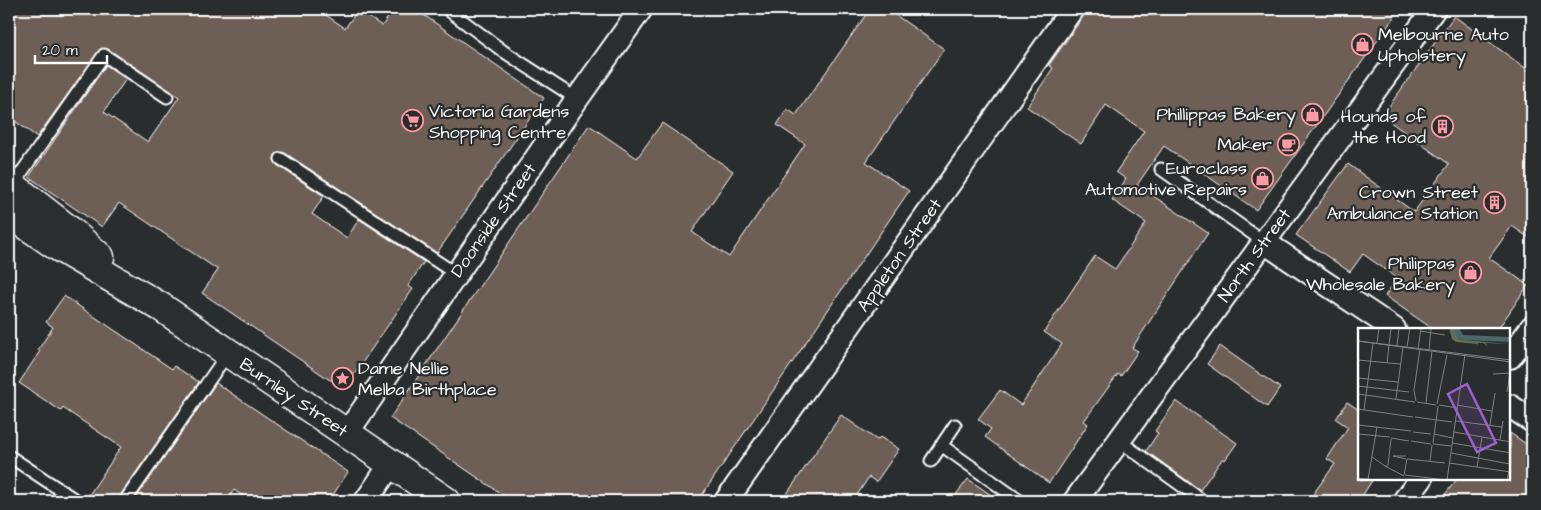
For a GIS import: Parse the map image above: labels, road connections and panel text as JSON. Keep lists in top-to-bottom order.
{
  "streets": {
    "main road": ["Burnley Street"],
    "street": ["Doonside Street", "Appleton Street", "North Street"]
  },
  "crossings": [
    ["Doonside Street", "Burnley Street"]
  ],
  "places": {
    "shop": [
      "Melbourne Auto Upholstery",
      "Phillippas Bakery",
      "Euroclass Automotive Repairs",
      "Philippas Wholesale Bakery"
    ],
    "supermarket": ["Victoria Gardens Shopping Centre"],
    "building": ["Hounds of the Hood", "Crown Street Ambulance Station"],
    "cafe": ["Maker"],
    "place": ["Dame Nellie Melba Birthplace"]
  },
  "scale_bar": "20 m"
}
